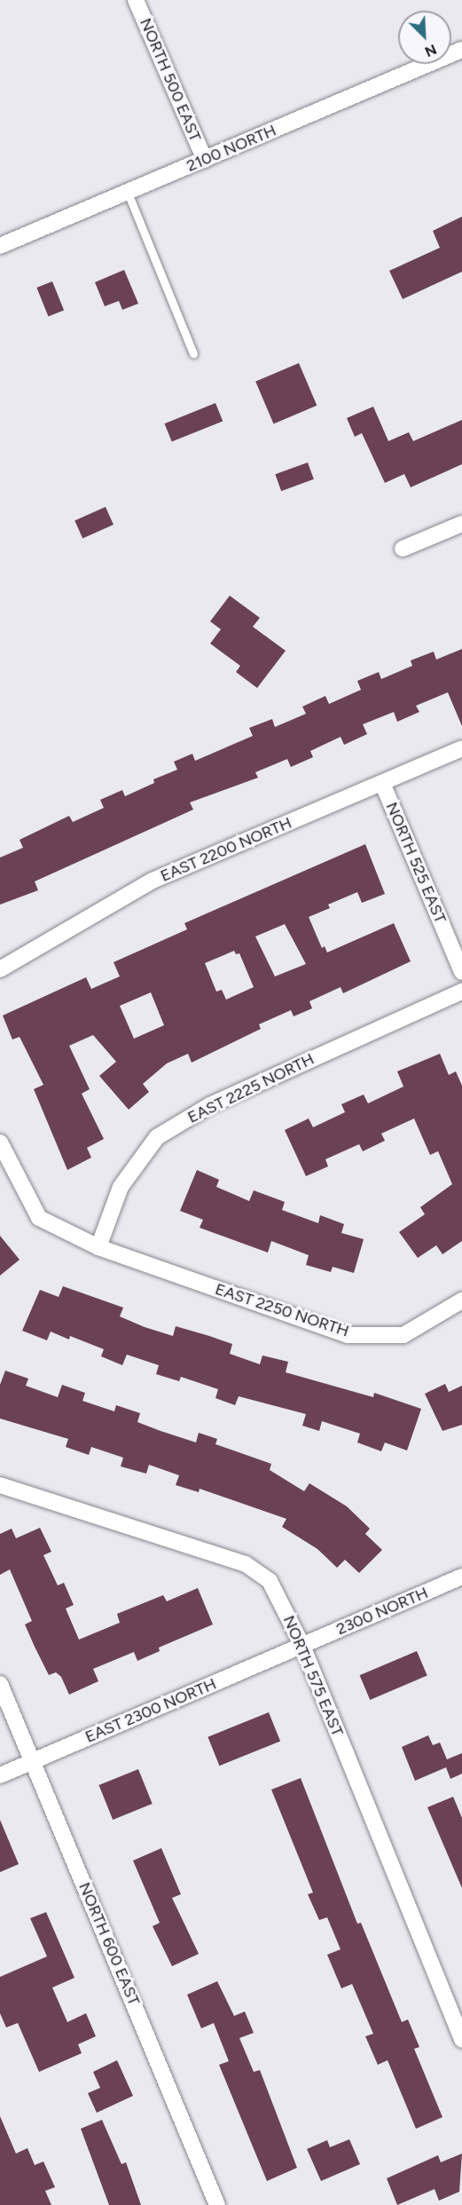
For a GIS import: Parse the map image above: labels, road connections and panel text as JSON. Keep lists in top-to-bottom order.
{
  "streets": {
    "street": [
      "NORTH 500 EAST",
      "2100 NORTH",
      "EAST 2200 NORTH",
      "NORTH 525 EAST",
      "EAST 2225 NORTH",
      "EAST 2250 NORTH",
      "2300 NORTH",
      "NORTH 575 EAST",
      "EAST 2300 NORTH",
      "NORTH 600 EAST"
    ]
  },
  "crossings": [
    ["NORTH 500 EAST", "2100 NORTH"],
    ["EAST 2200 NORTH", "NORTH 525 EAST"],
    ["EAST 2225 NORTH", "EAST 2250 NORTH"],
    ["2300 NORTH", "NORTH 575 EAST"],
    ["2300 NORTH", "EAST 2300 NORTH"],
    ["NORTH 575 EAST", "EAST 2300 NORTH"],
    ["EAST 2300 NORTH", "NORTH 600 EAST"]
  ],
  "north": "bottom right"
}
